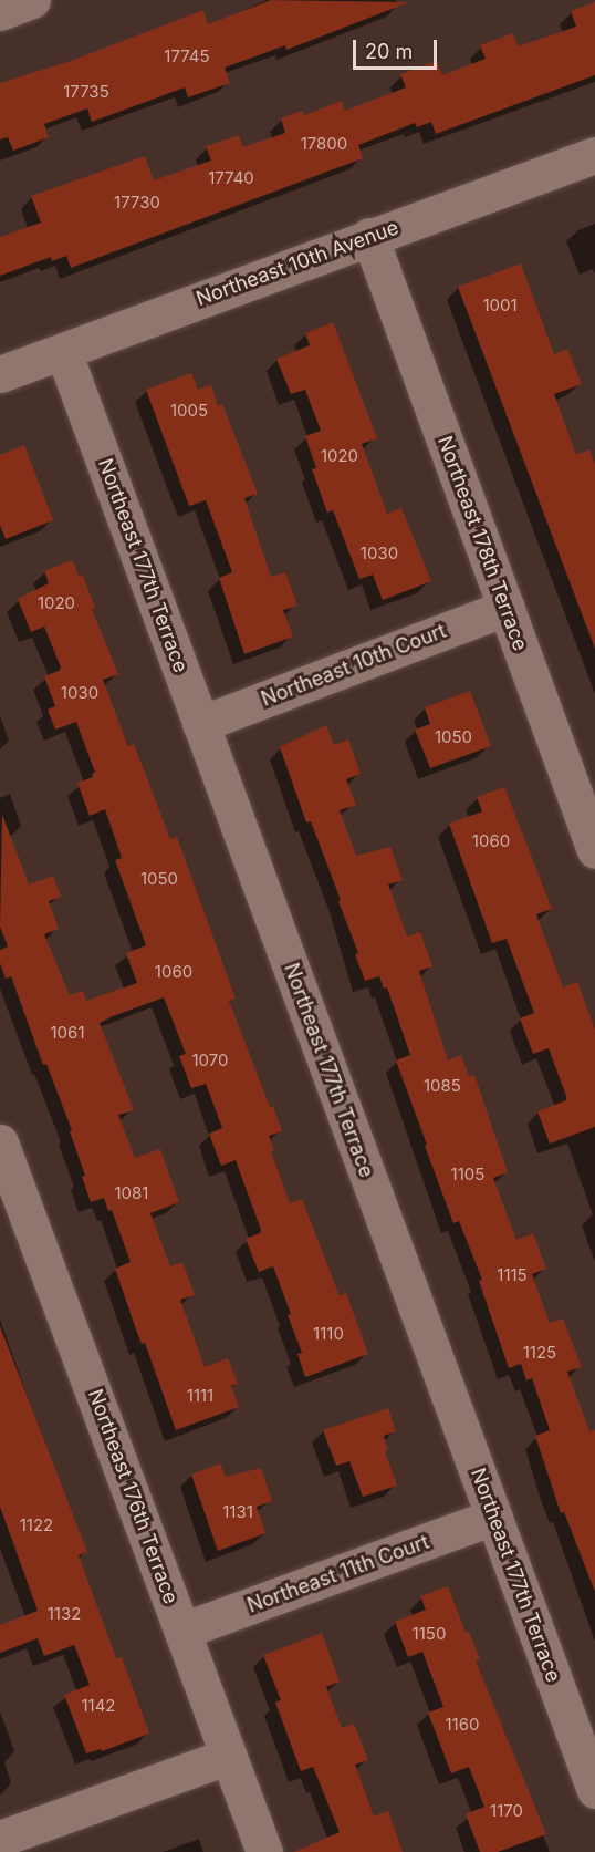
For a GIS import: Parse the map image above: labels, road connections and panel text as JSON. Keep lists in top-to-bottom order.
{
  "streets": {
    "street": [
      "Northeast 10th Avenue",
      "Northeast 178th Terrace",
      "Northeast 177th Terrace",
      "Northeast 10th Court",
      "Northeast 176th Terrace",
      "Northeast 11th Court"
    ]
  },
  "crossings": [
    ["Northeast 10th Avenue", "Northeast 178th Terrace"],
    ["Northeast 10th Avenue", "Northeast 177th Terrace"],
    ["Northeast 178th Terrace", "Northeast 10th Court"],
    ["Northeast 177th Terrace", "Northeast 10th Court"],
    ["Northeast 177th Terrace", "Northeast 11th Court"],
    ["Northeast 176th Terrace", "Northeast 11th Court"]
  ],
  "house_numbers": [
    "17745",
    "17735",
    "17800",
    "17740",
    "17730",
    "1001",
    "1005",
    "1020",
    "1030",
    "1020",
    "1030",
    "1050",
    "1060",
    "1050",
    "1060",
    "1061",
    "1070",
    "1085",
    "1105",
    "1081",
    "1115",
    "1110",
    "1125",
    "1111",
    "1131",
    "1122",
    "1132",
    "1150",
    "1142",
    "1160",
    "1170"
  ],
  "scale_bar": "20 m"
}
